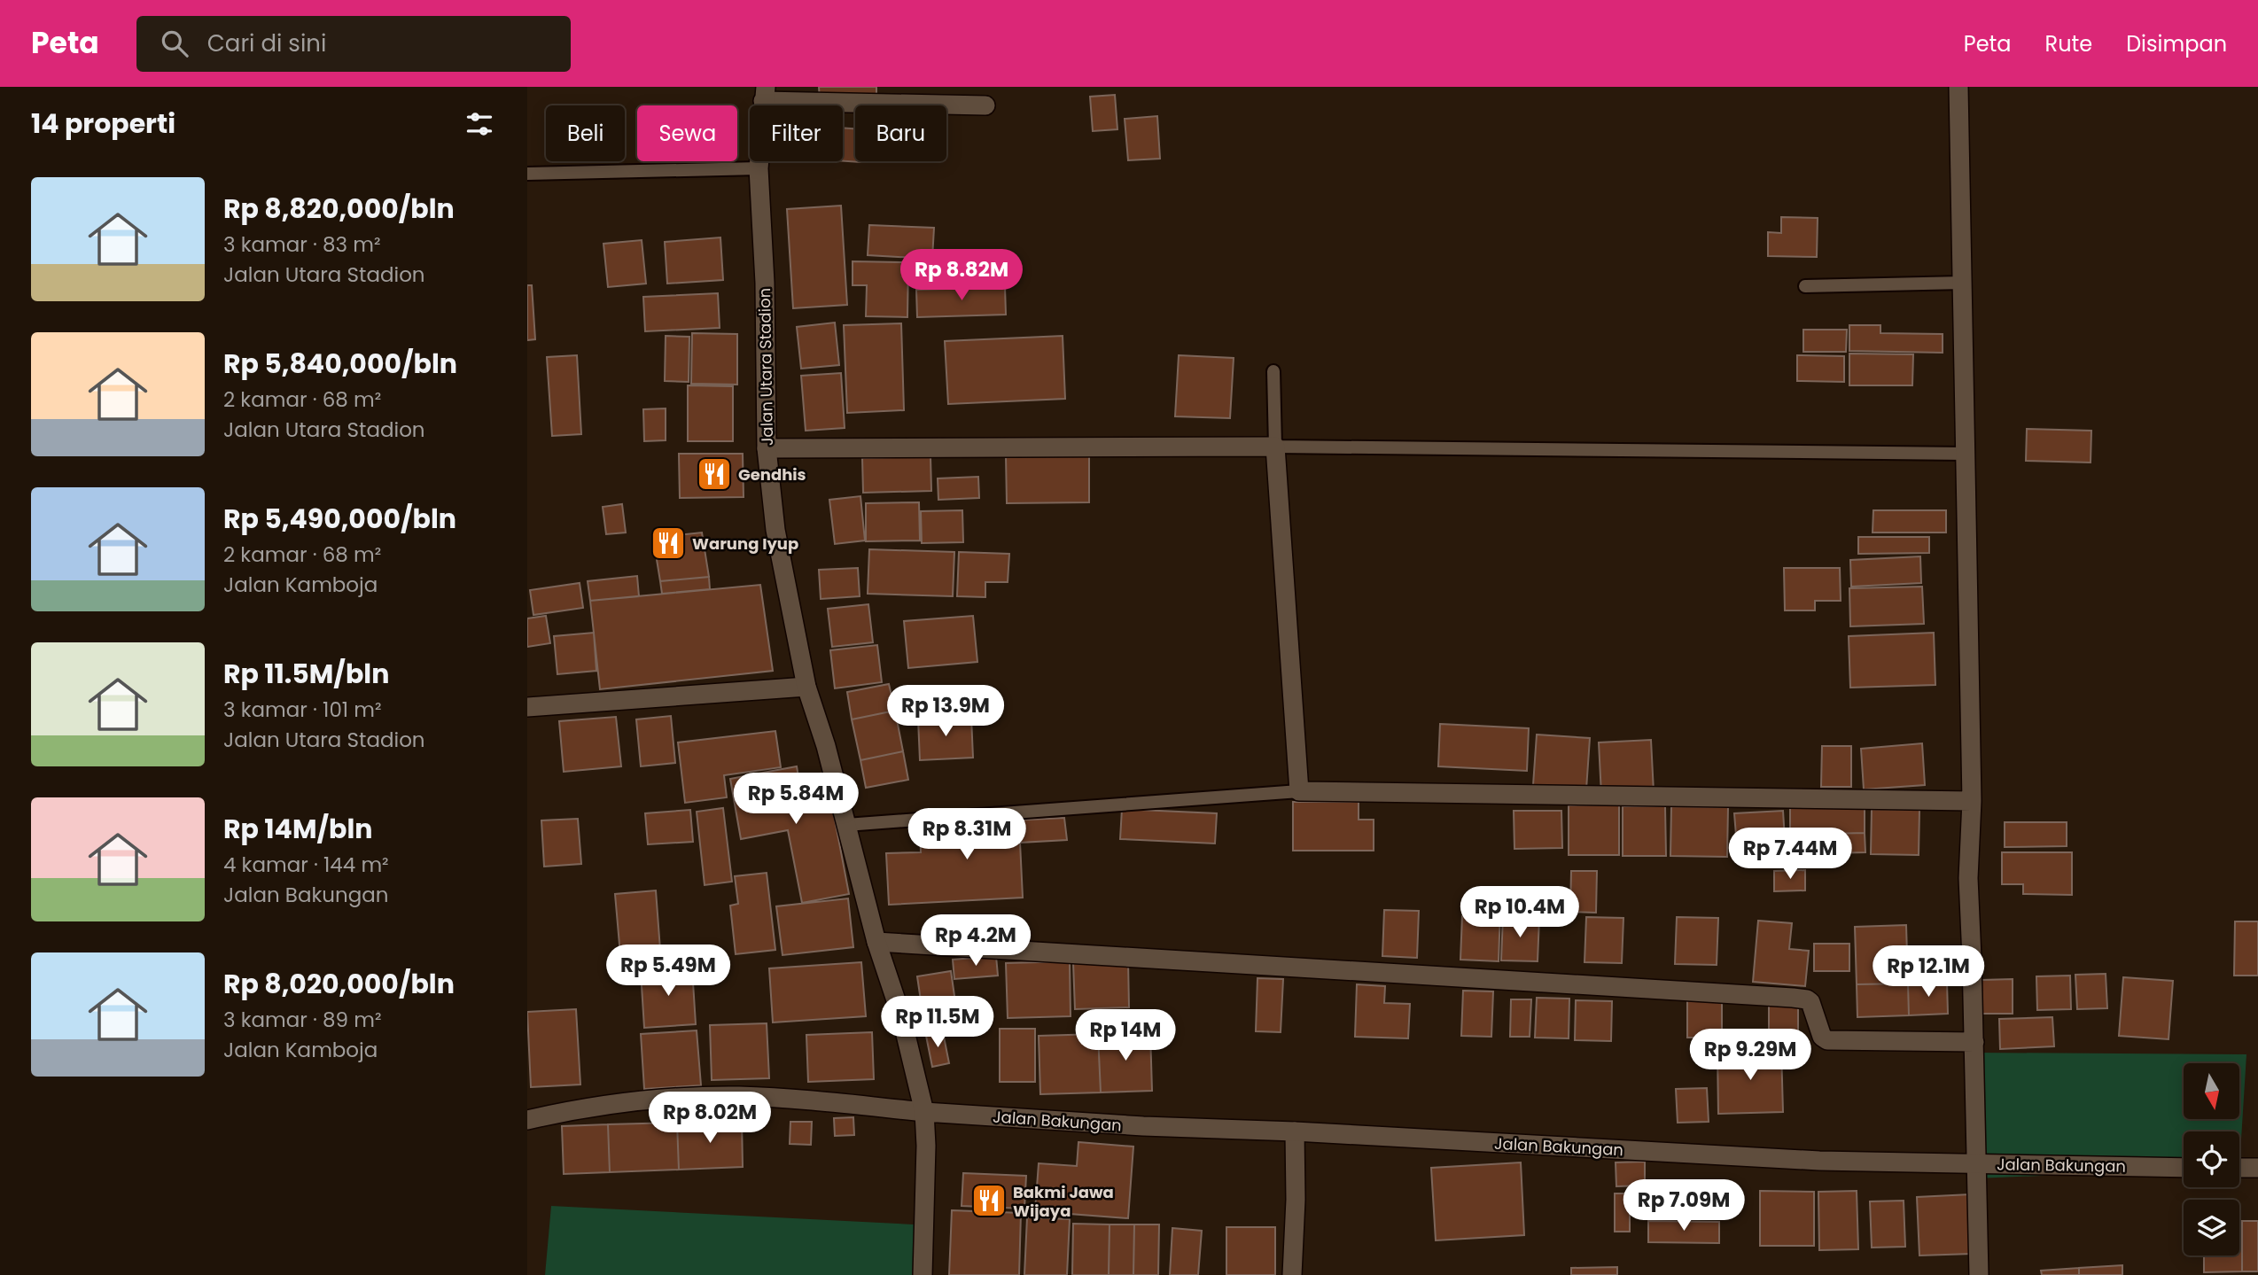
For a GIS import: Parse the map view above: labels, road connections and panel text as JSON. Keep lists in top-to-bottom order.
{
  "streets": {
    "street": ["Jalan Utara Stadion", "Jalan Bakungan"]
  },
  "crossings": [
    ["Jalan Utara Stadion", "Jalan Bakungan"]
  ],
  "places": {
    "restaurant": ["Gendhis", "Warung Iyup", "Bakmi Jawa Wijaya"]
  },
  "north": "bottom",
  "page": {
    "header": "Peta",
    "search": "Cari di sini",
    "nav": ["Peta", "Rute", "Disimpan"],
    "heading": "14 properti",
    "chip": [
      "Beli",
      "Sewa",
      "Filter",
      "Baru"
    ],
    "list": [
      {
        "name": "Rp 8,820,000/bln",
        "note": "3 kamar · 83 m² · Jalan Utara Stadion"
      },
      {
        "name": "Rp 5,840,000/bln",
        "note": "2 kamar · 68 m² · Jalan Utara Stadion"
      },
      {
        "name": "Rp 5,490,000/bln",
        "note": "2 kamar · 68 m² · Jalan Kamboja"
      },
      {
        "name": "Rp 11.5M/bln",
        "note": "3 kamar · 101 m² · Jalan Utara Stadion"
      },
      {
        "name": "Rp 14M/bln",
        "note": "4 kamar · 144 m² · Jalan Bakungan"
      },
      {
        "name": "Rp 8,020,000/bln",
        "note": "3 kamar · 89 m² · Jalan Kamboja"
      }
    ],
    "price": [
      "Rp 8.82M",
      "Rp 13.9M",
      "Rp 5.84M",
      "Rp 8.31M",
      "Rp 7.44M",
      "Rp 10.4M",
      "Rp 4.2M",
      "Rp 5.49M",
      "Rp 12.1M",
      "Rp 11.5M",
      "Rp 14M",
      "Rp 9.29M",
      "Rp 8.02M",
      "Rp 7.09M"
    ]
  }
}
